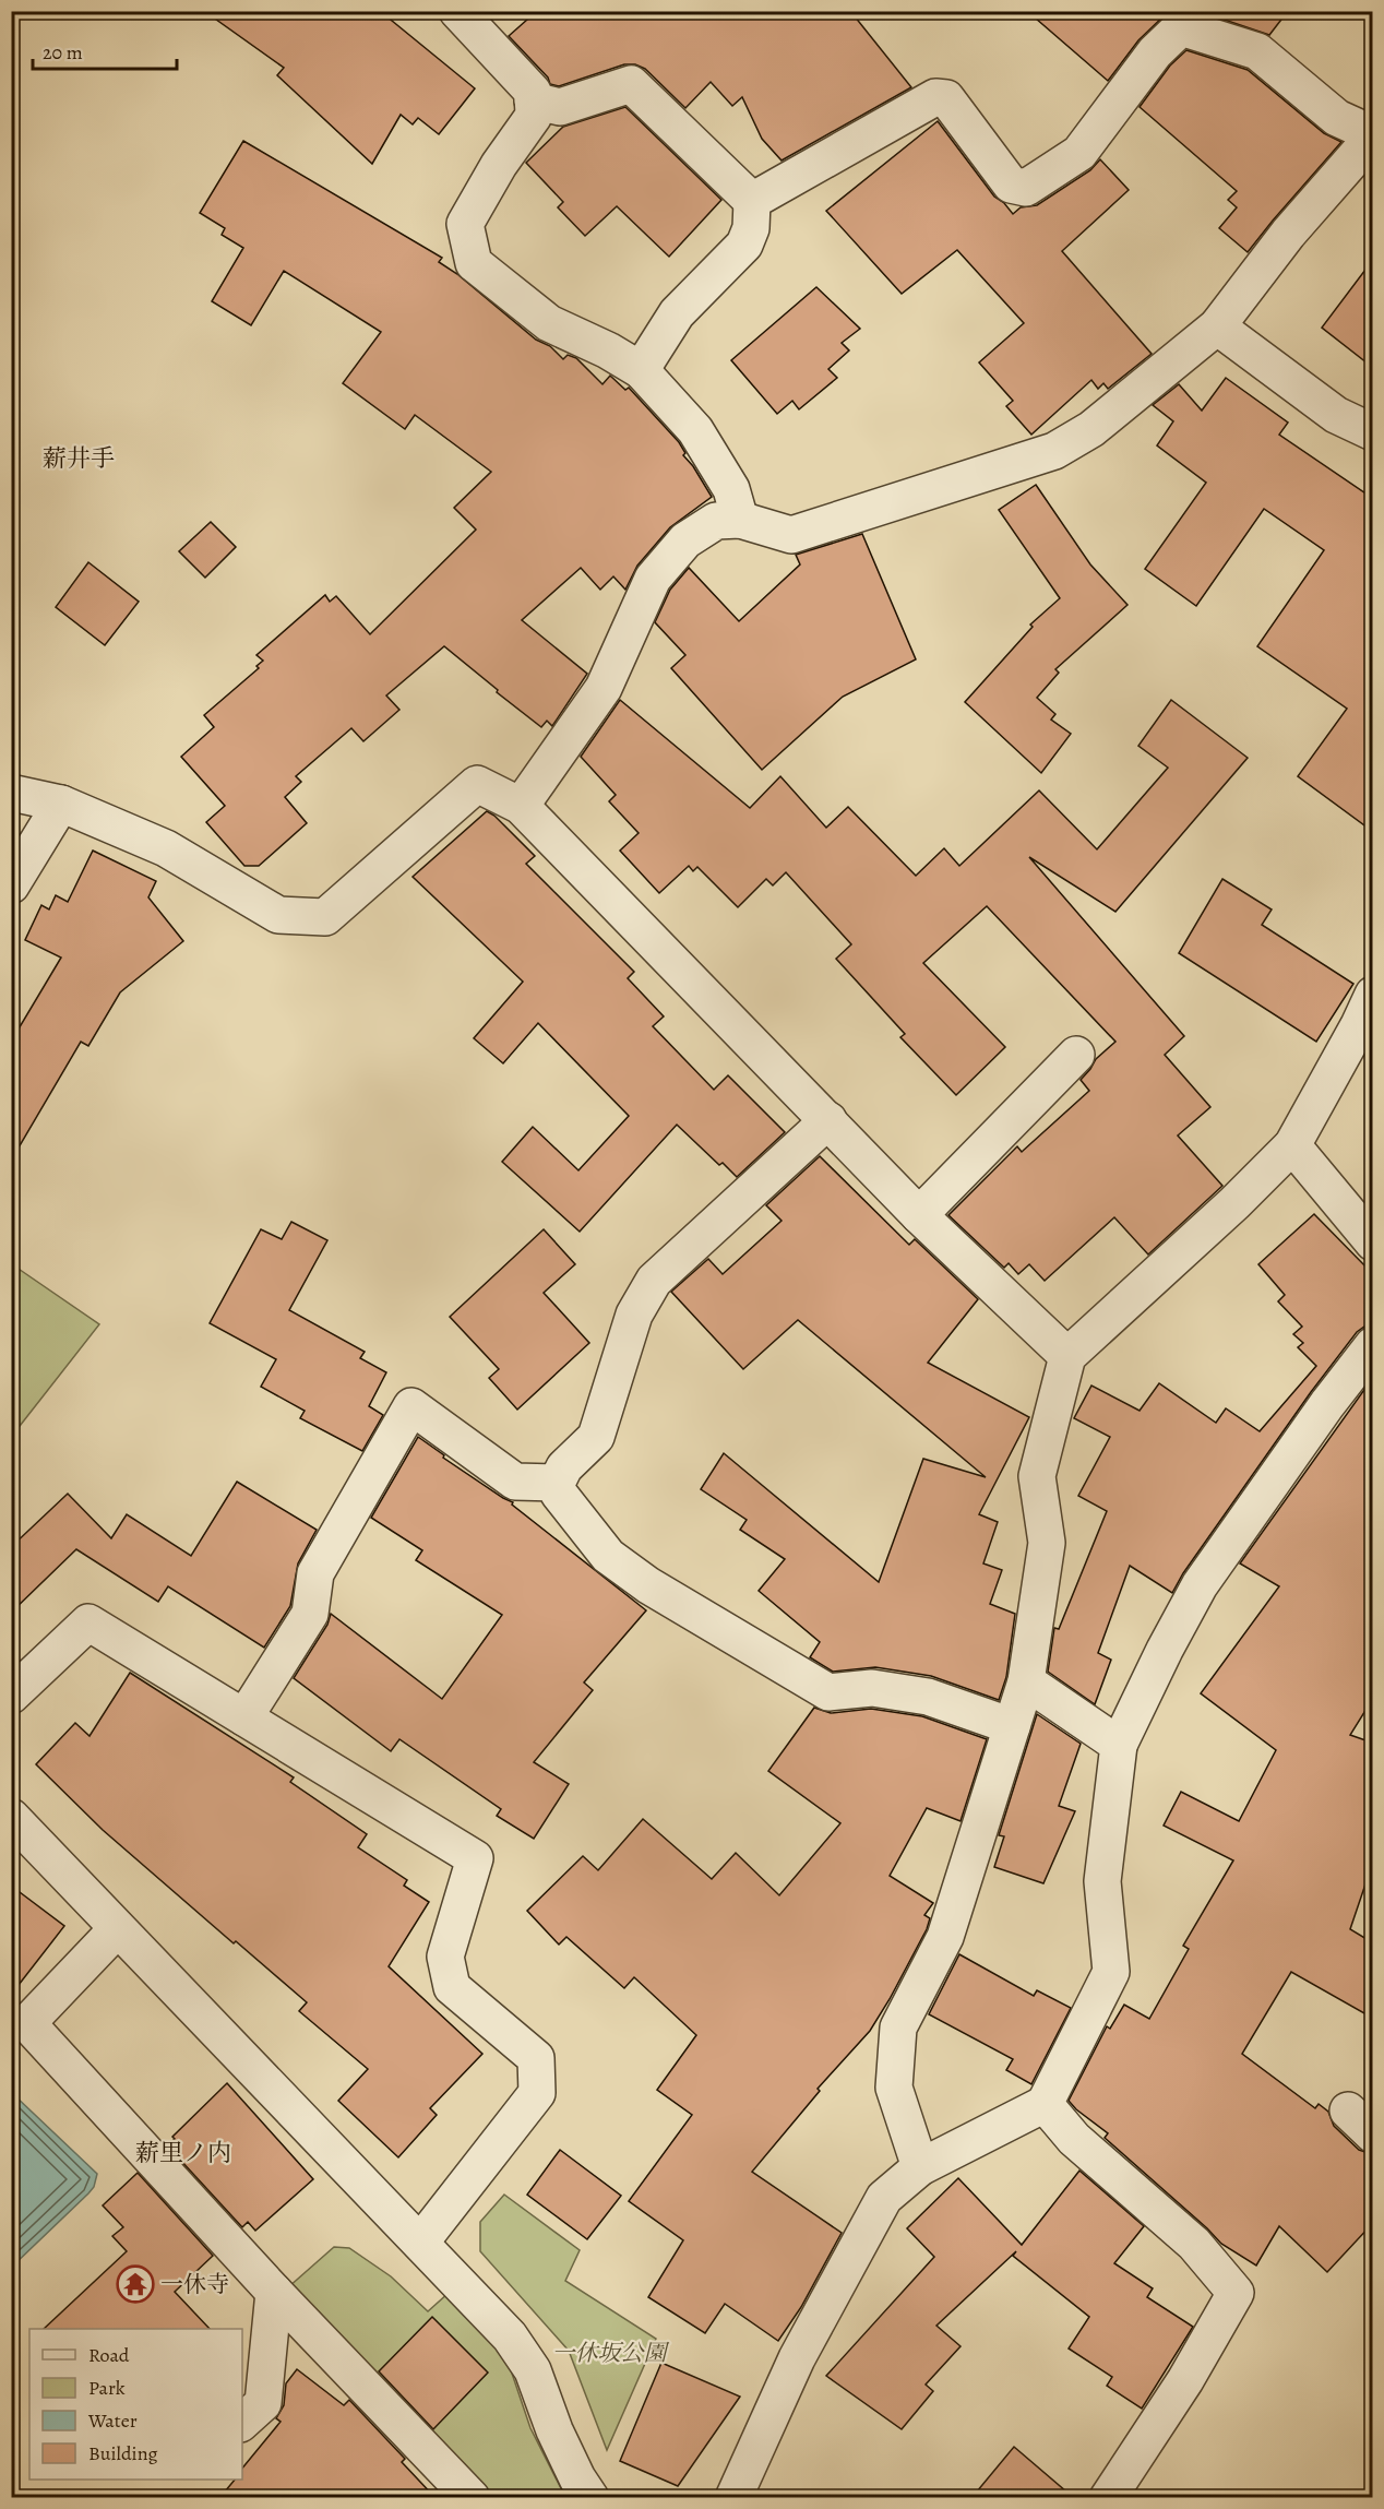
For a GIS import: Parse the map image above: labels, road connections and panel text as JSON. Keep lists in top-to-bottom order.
{
  "districts": ["薪井手", "薪里ノ内"],
  "parks": ["一休坂公園"],
  "places": {
    "temple": ["一休寺"]
  },
  "legend": [
    "Road",
    "Park",
    "Water",
    "Building"
  ],
  "scale_bar": "20 m"
}
